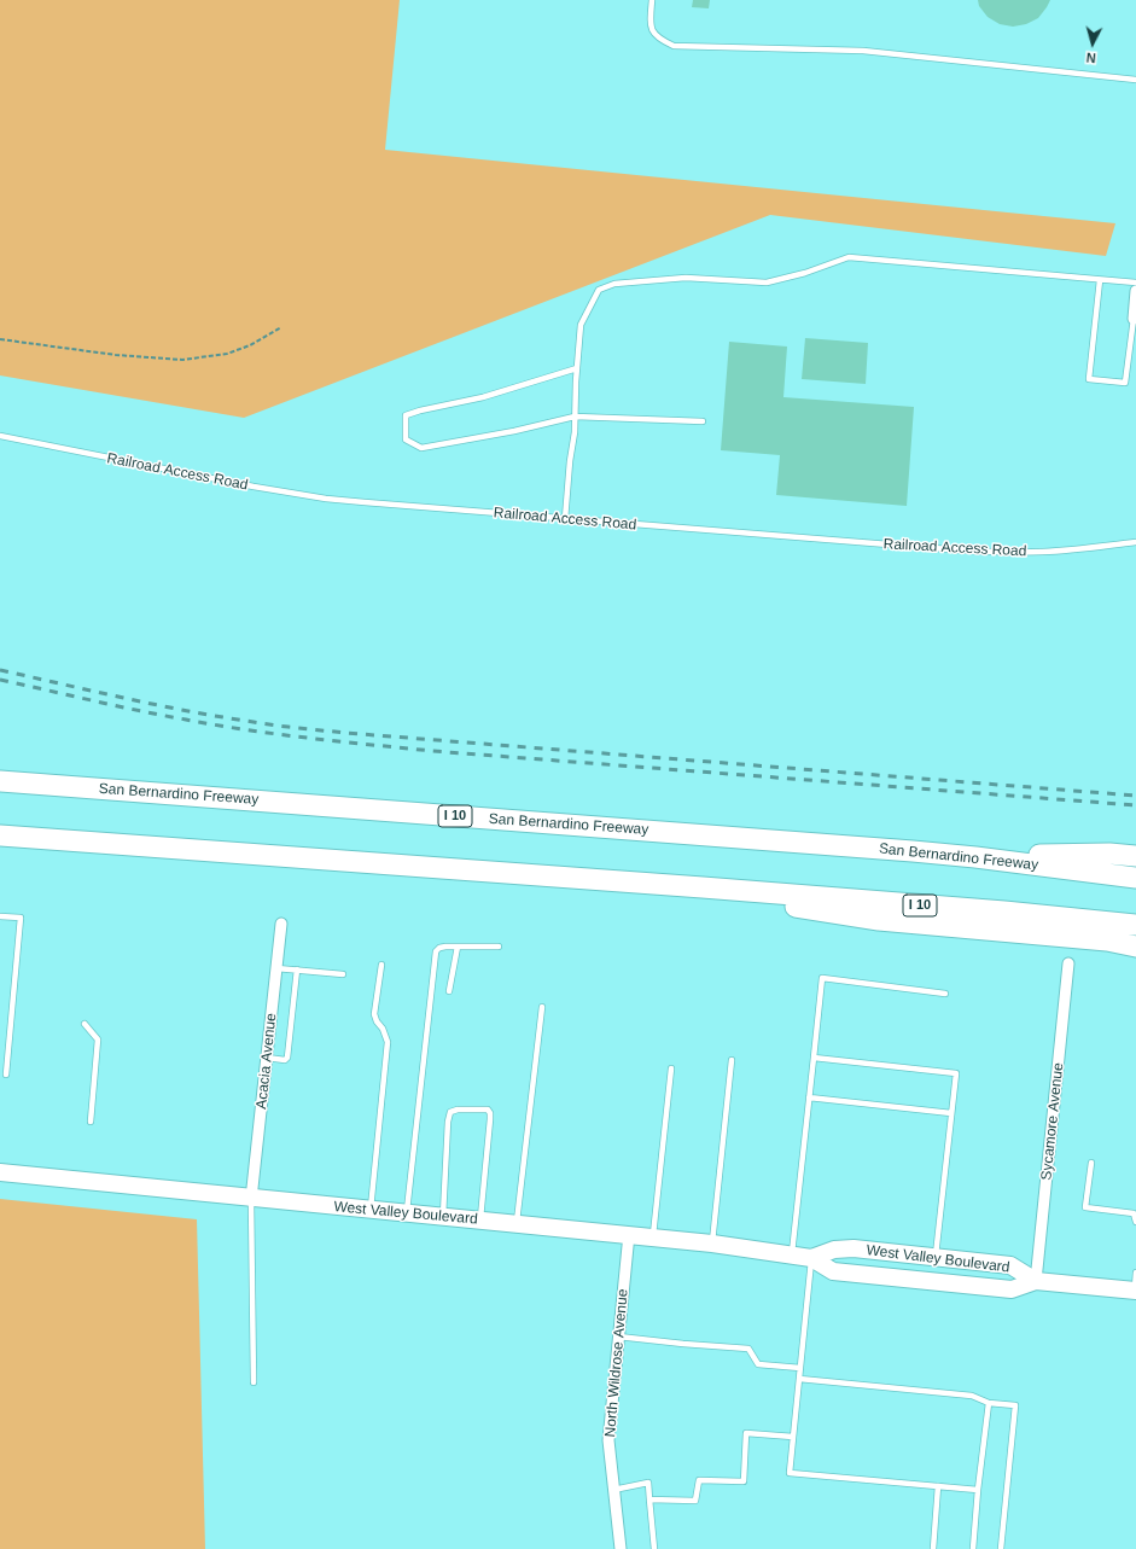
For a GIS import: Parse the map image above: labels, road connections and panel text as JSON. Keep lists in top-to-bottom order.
{
  "streets": {
    "highway": ["San Bernardino Freeway", "I 10"],
    "main road": ["West Valley Boulevard"],
    "street": ["Acacia Avenue", "Sycamore Avenue", "North Wildrose Avenue"],
    "lane": ["Railroad Access Road"]
  },
  "crossings": [
    ["Acacia Avenue", "West Valley Boulevard"],
    ["Sycamore Avenue", "West Valley Boulevard"],
    ["West Valley Boulevard", "North Wildrose Avenue"]
  ],
  "north": "bottom"
}
